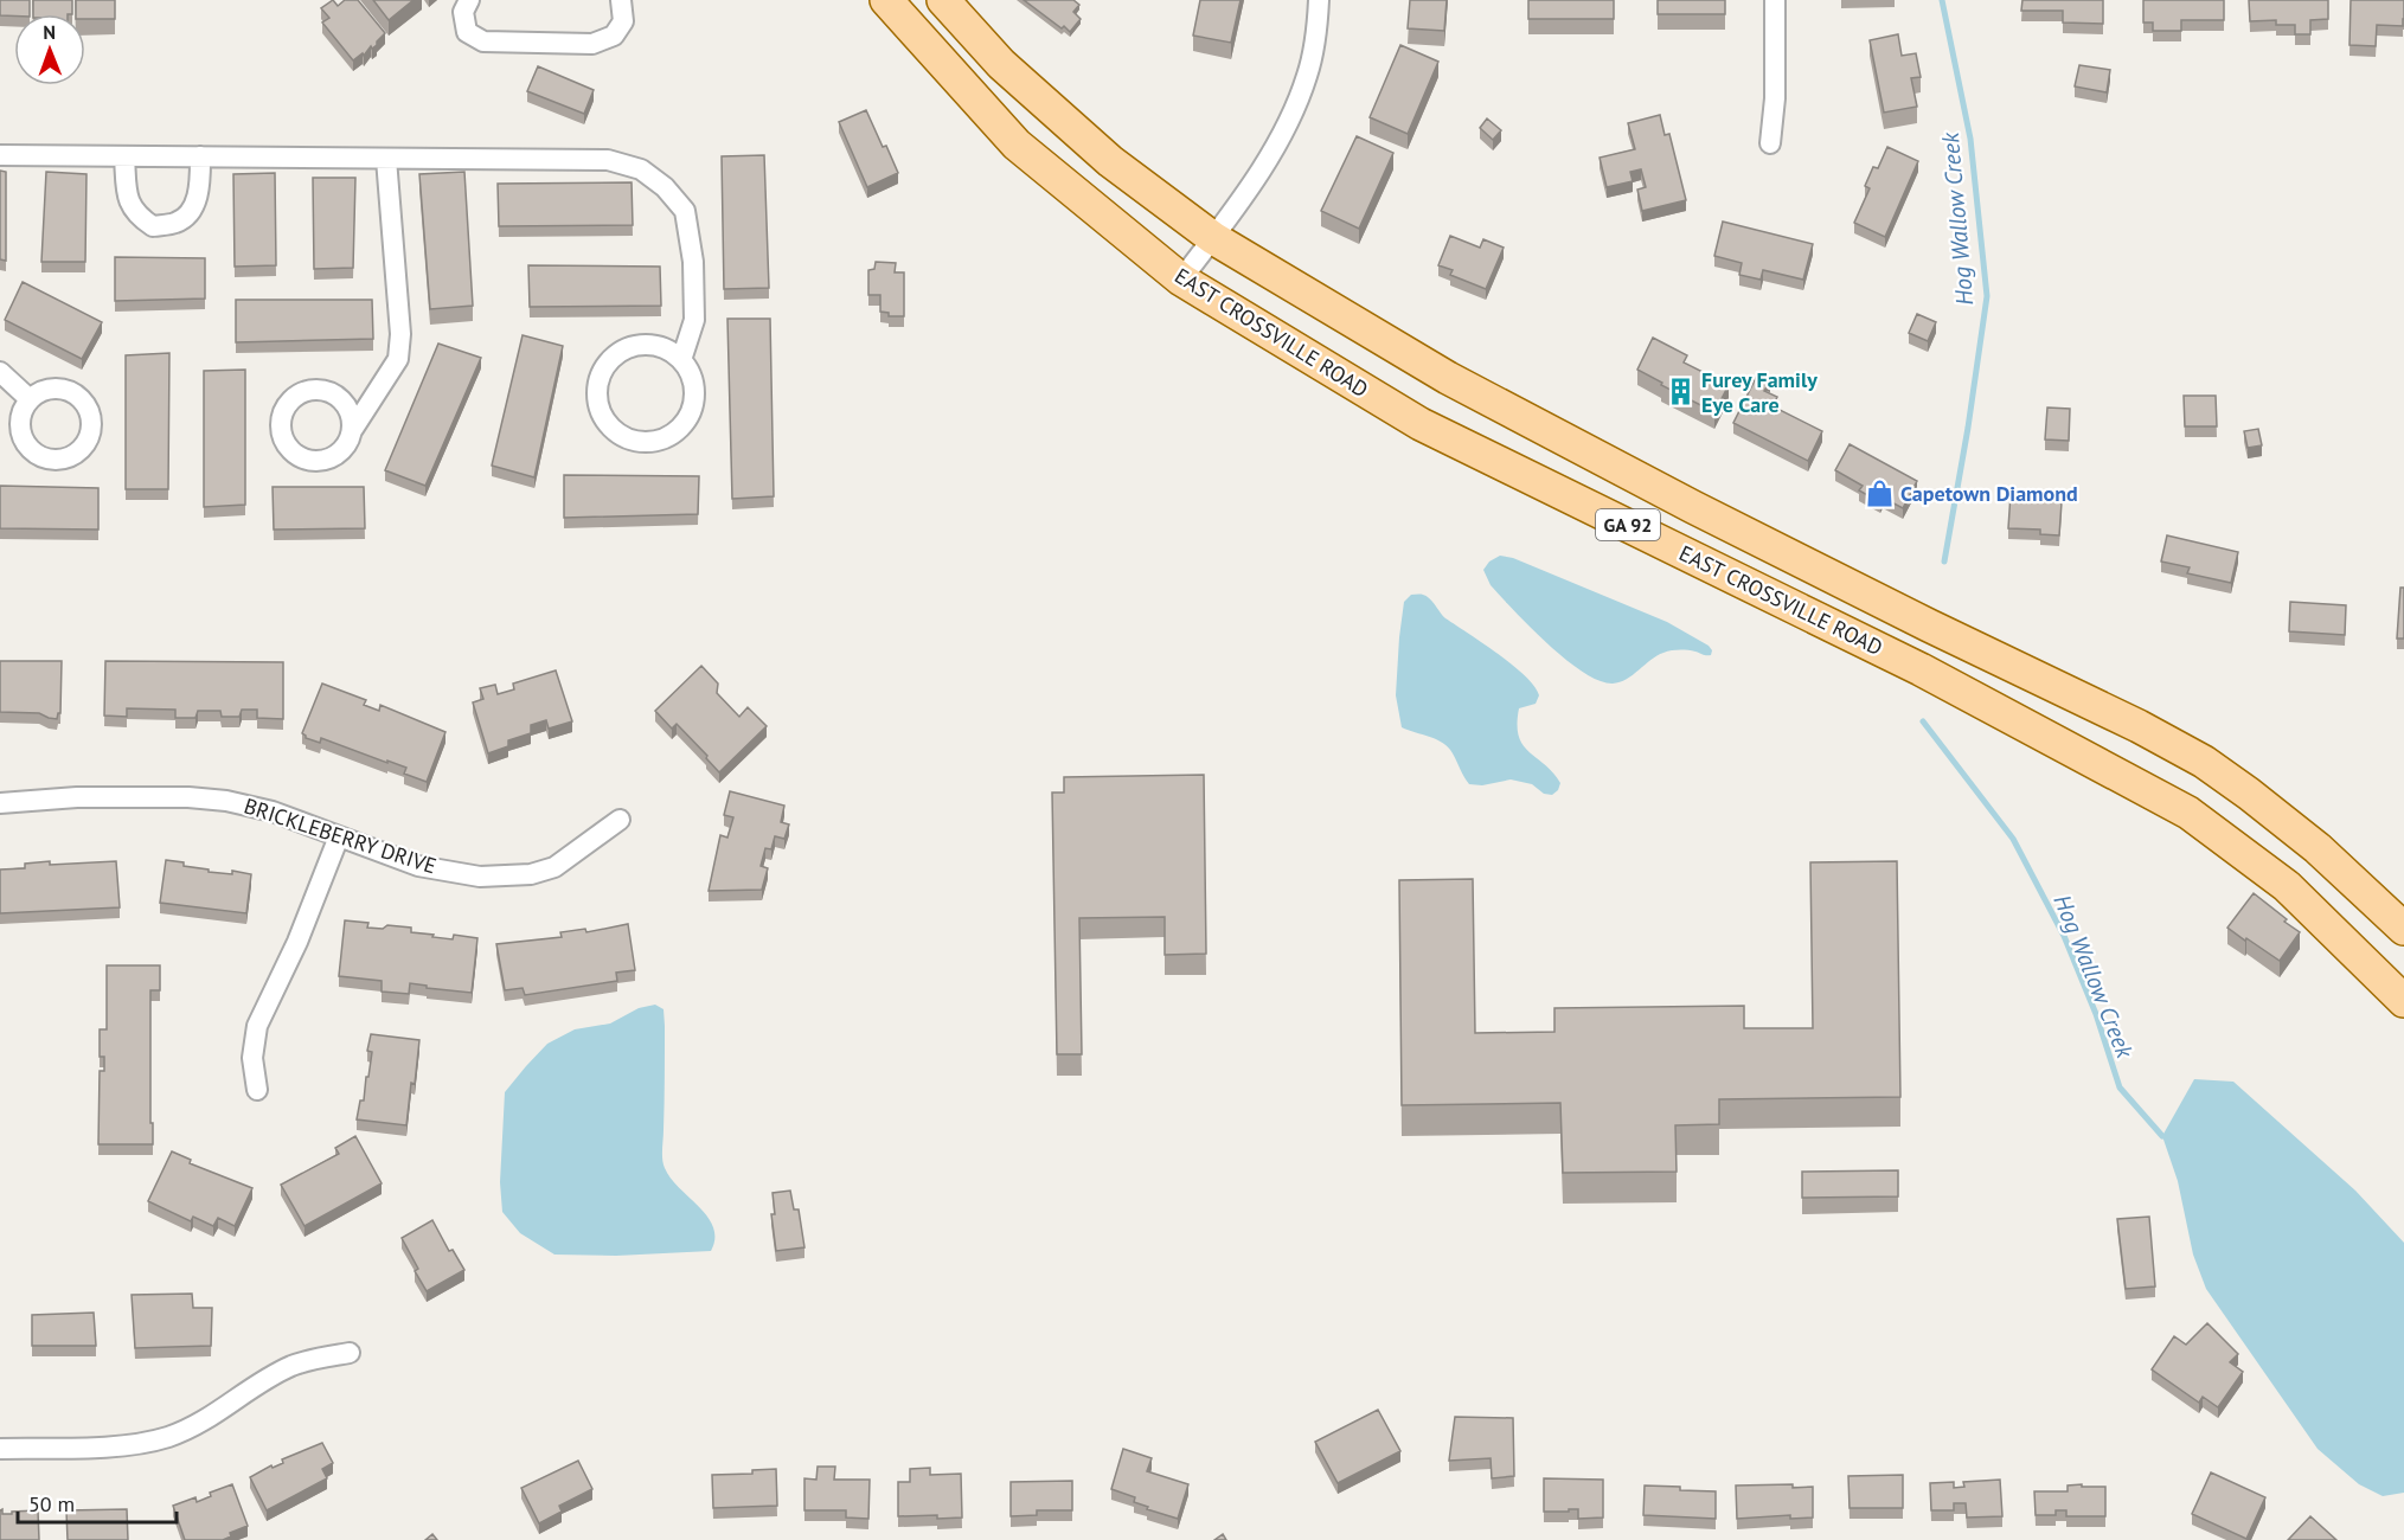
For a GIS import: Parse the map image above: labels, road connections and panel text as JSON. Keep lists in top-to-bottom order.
{
  "streets": {
    "main road": ["EAST CROSSVILLE ROAD", "GA 92"],
    "street": ["BRICKLEBERRY DRIVE"]
  },
  "water": ["Hog Wallow Creek"],
  "places": {
    "building": ["Furey Family Eye Care"],
    "shop": ["Capetown Diamond"]
  },
  "scale_bar": "50 m",
  "north": "top"
}
